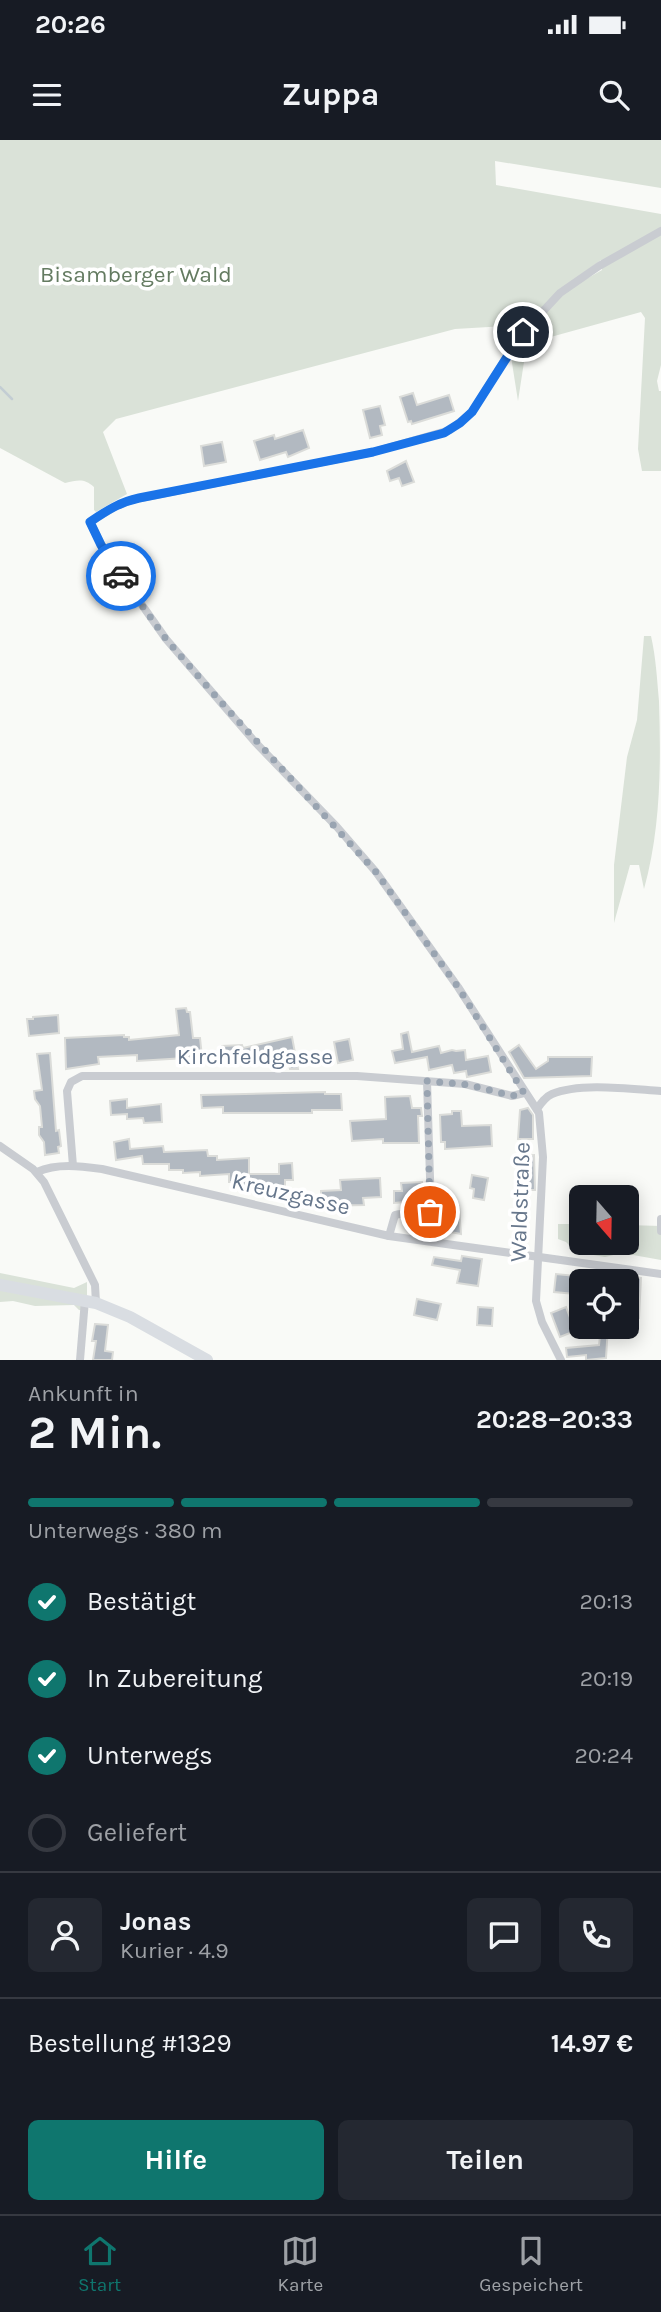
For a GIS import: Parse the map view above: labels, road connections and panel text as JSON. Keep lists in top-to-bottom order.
{
  "streets": {
    "street": ["Kirchfeldgasse", "Kreuzgasse", "Waldstraße"]
  },
  "crossings": [
    ["Kirchfeldgasse", "Kreuzgasse"],
    ["Kirchfeldgasse", "Waldstraße"],
    ["Kreuzgasse", "Waldstraße"]
  ],
  "parks": ["Bisamberger Wald"],
  "north": "bottom",
  "page": {
    "status": "20:26",
    "header": "Zuppa",
    "heading": ["2 Min.", "Ankunft in", "20:28–20:33"],
    "panel": [
      "Jonas",
      "Kurier · 4.9",
      "Bestellung #1329",
      "14.97 €"
    ],
    "bar": "Unterwegs · 380 m",
    "list": [
      ["Bestätigt", "20:13"],
      ["In Zubereitung", "20:19"],
      ["Unterwegs", "20:24"],
      "Geliefert"
    ],
    "buttons": ["Hilfe", "Teilen"],
    "tabs": ["Start", "Karte", "Gespeichert"]
  }
}
